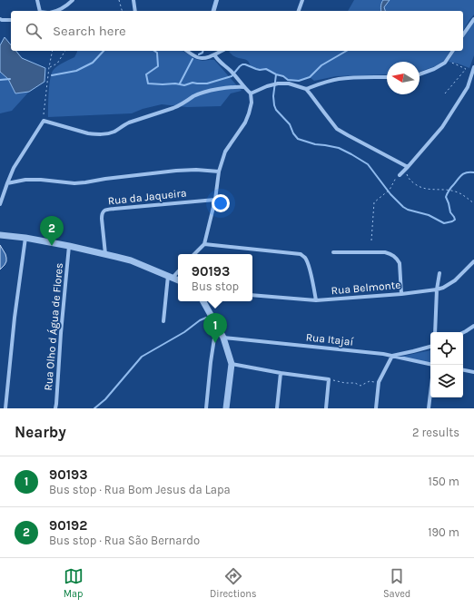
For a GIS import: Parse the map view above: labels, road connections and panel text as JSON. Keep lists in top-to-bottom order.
{
  "streets": {
    "street": [
      "Rua da Jaqueira",
      "Rua Belmonte",
      "Rua Olho d Água de Flores",
      "Rua Itajaí"
    ]
  },
  "north": "left",
  "page": {
    "search": "Search here",
    "pins": ["2", "1"],
    "popup": ["90193", "Bus stop"],
    "heading": ["Nearby", "2 results"],
    "list": [
      {
        "mark": "1",
        "name": "90193",
        "note": "Bus stop · Rua Bom Jesus da Lapa",
        "value": "150 m"
      },
      {
        "mark": "2",
        "name": "90192",
        "note": "Bus stop · Rua São Bernardo",
        "value": "190 m"
      }
    ],
    "nav": ["Map", "Directions", "Saved"]
  }
}
